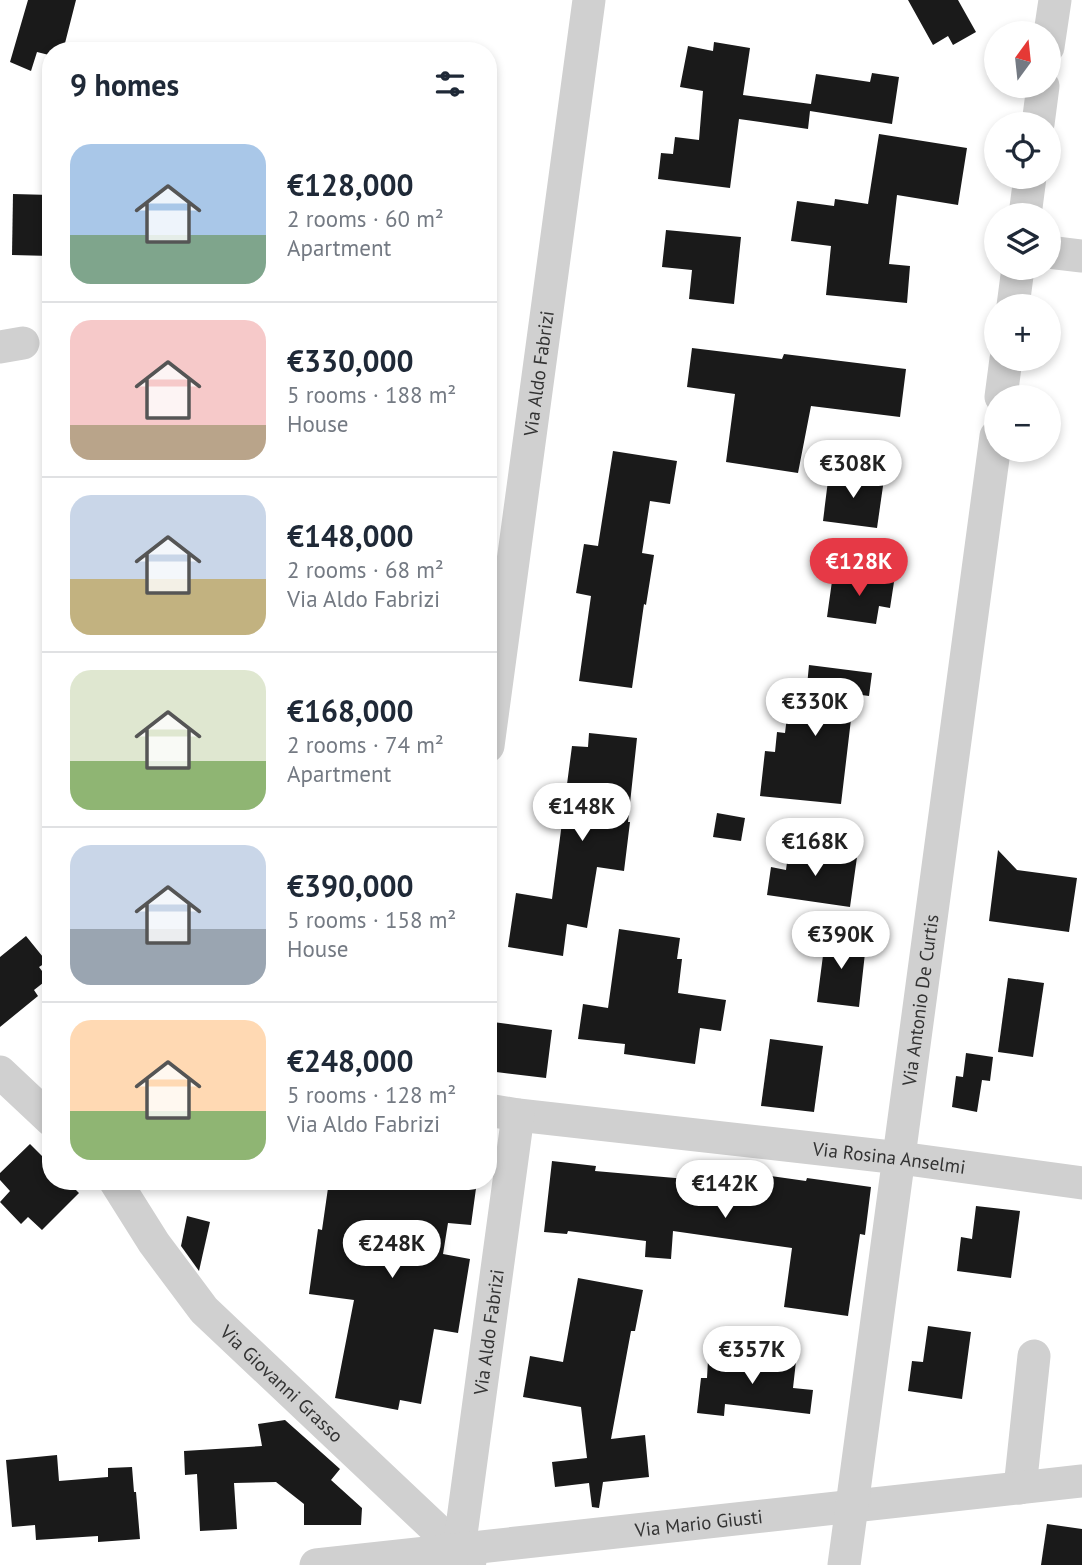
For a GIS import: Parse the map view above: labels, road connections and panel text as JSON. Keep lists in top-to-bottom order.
{
  "streets": {
    "street": [
      "Via Aldo Fabrizi",
      "Via Antonio De Curtis",
      "Via Rosina Anselmi",
      "Via Giovanni Grasso",
      "Via Mario Giusti"
    ]
  },
  "crossings": [
    ["Via Aldo Fabrizi", "Via Rosina Anselmi"],
    ["Via Aldo Fabrizi", "Via Giovanni Grasso"],
    ["Via Aldo Fabrizi", "Via Mario Giusti"],
    ["Via Antonio De Curtis", "Via Rosina Anselmi"],
    ["Via Antonio De Curtis", "Via Mario Giusti"],
    ["Via Giovanni Grasso", "Via Mario Giusti"]
  ],
  "north": "top",
  "page": {
    "map_buttons": ["+", "−"],
    "heading": "9 homes",
    "list": [
      {
        "name": "€128,000",
        "note": "2 rooms · 60 m² · Apartment"
      },
      {
        "name": "€330,000",
        "note": "5 rooms · 188 m² · House"
      },
      {
        "name": "€148,000",
        "note": "2 rooms · 68 m² · Via Aldo Fabrizi"
      },
      {
        "name": "€168,000",
        "note": "2 rooms · 74 m² · Apartment"
      },
      {
        "name": "€390,000",
        "note": "5 rooms · 158 m² · House"
      },
      {
        "name": "€248,000",
        "note": "5 rooms · 128 m² · Via Aldo Fabrizi"
      }
    ],
    "price": [
      "€308K",
      "€128K",
      "€330K",
      "€148K",
      "€168K",
      "€390K",
      "€142K",
      "€248K",
      "€357K"
    ]
  }
}
